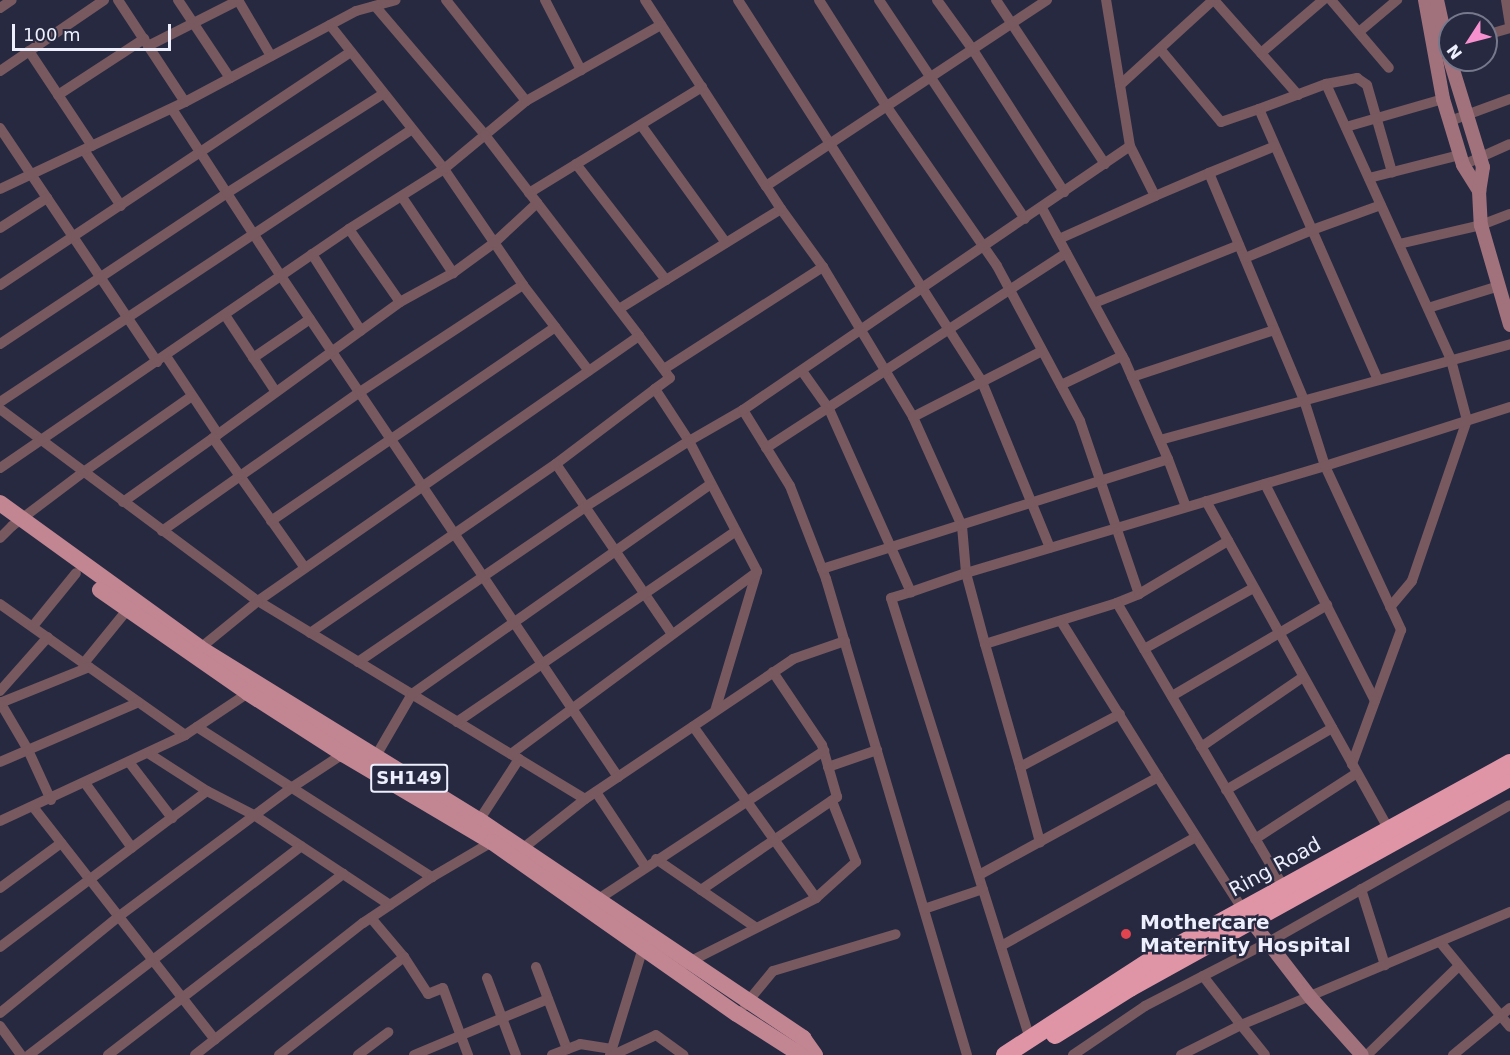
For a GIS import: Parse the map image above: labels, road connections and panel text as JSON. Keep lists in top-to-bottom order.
{
  "streets": {
    "highway": ["Ring Road"],
    "main road": ["SH149"]
  },
  "places": ["Mothercare Maternity Hospital"],
  "scale_bar": "100 m",
  "north": "bottom left"
}
